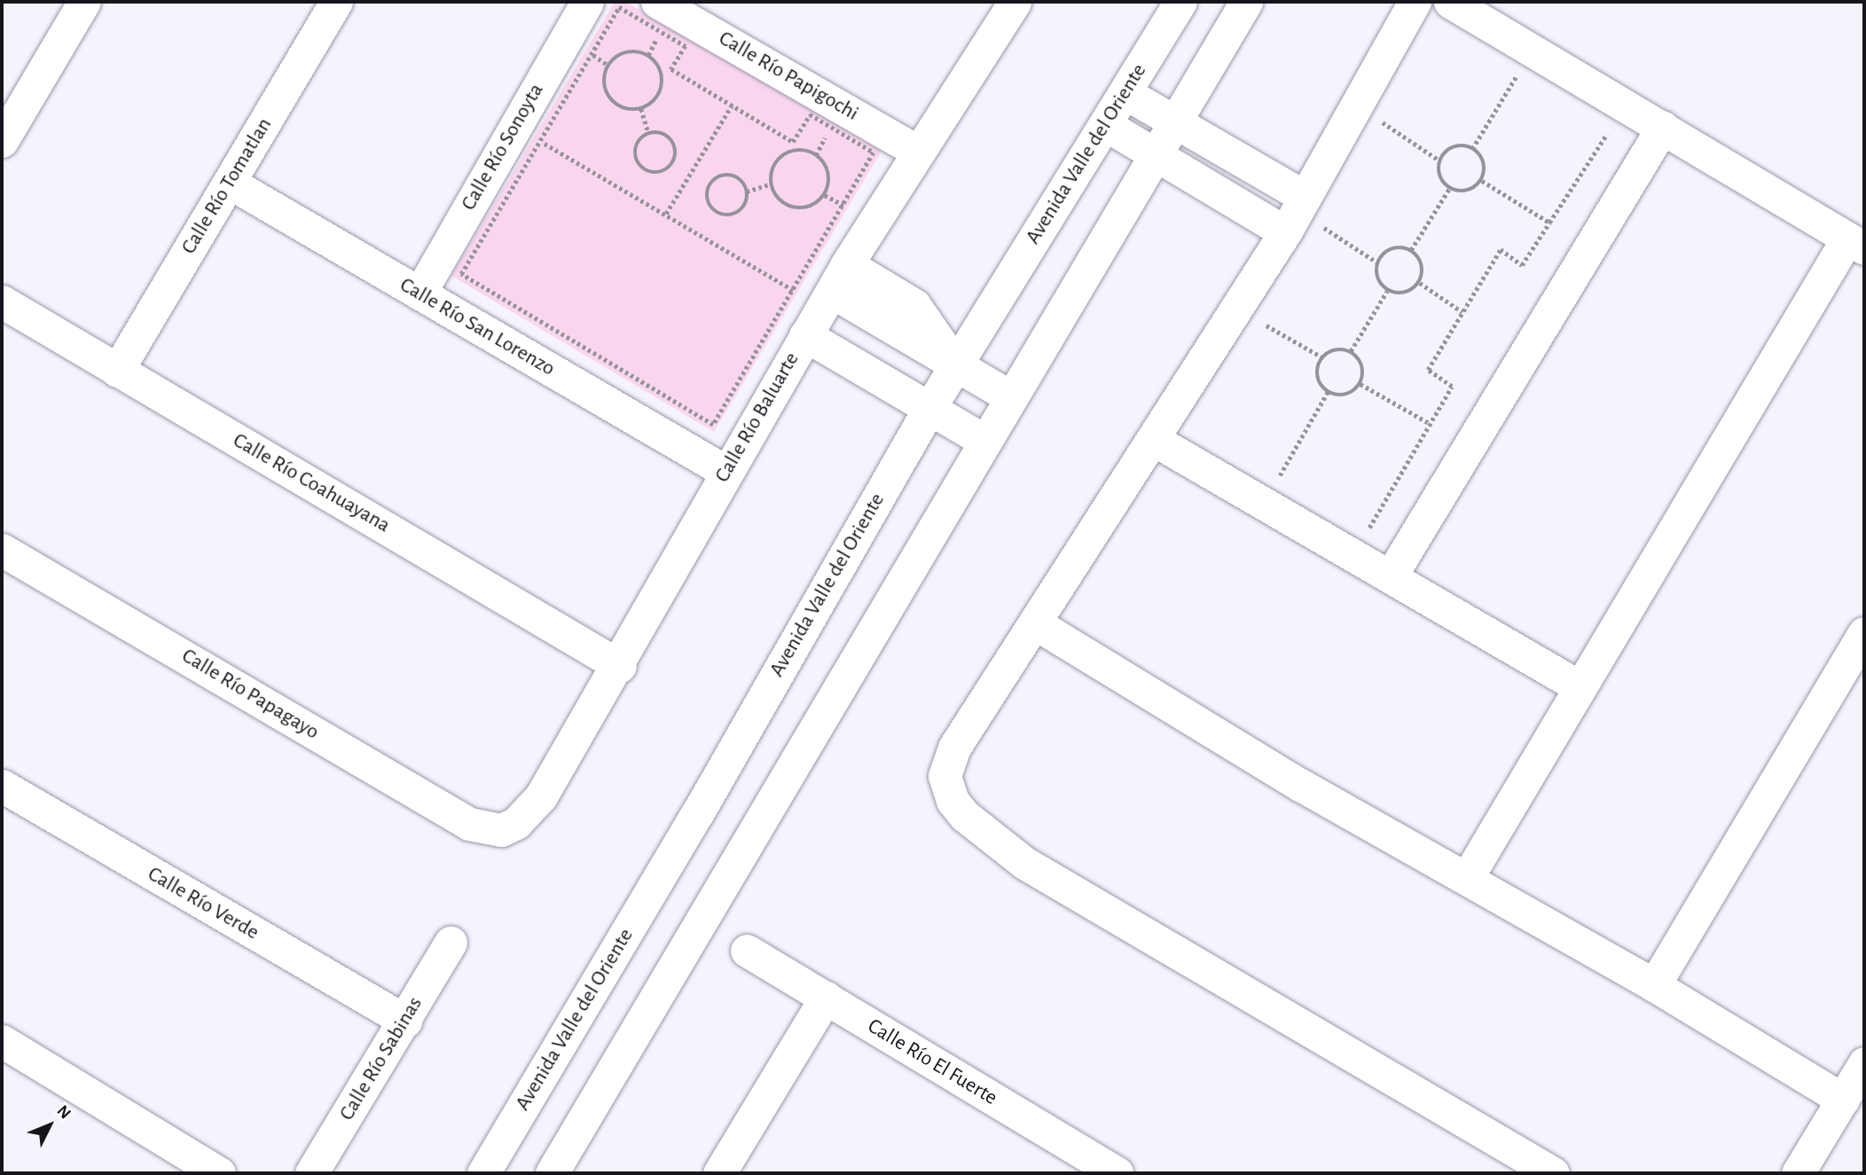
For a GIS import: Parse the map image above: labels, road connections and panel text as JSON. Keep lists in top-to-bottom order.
{
  "streets": {
    "street": [
      "Calle Río Papigochi",
      "Calle Río Sonoyta",
      "Avenida Valle del Oriente",
      "Calle Río Tomatlan",
      "Calle Río San Lorenzo",
      "Calle Río Baluarte",
      "Calle Río Coahuayana",
      "Calle Río Papagayo",
      "Calle Río Verde",
      "Calle Río Sabinas",
      "Calle Río El Fuerte"
    ]
  },
  "crossings": [
    ["Calle Río Papigochi", "Calle Río Baluarte"],
    ["Calle Río Sonoyta", "Calle Río San Lorenzo"],
    ["Calle Río Tomatlan", "Calle Río San Lorenzo"],
    ["Calle Río Tomatlan", "Calle Río Coahuayana"],
    ["Calle Río San Lorenzo", "Calle Río Baluarte"],
    ["Calle Río Baluarte", "Calle Río Coahuayana"],
    ["Calle Río Baluarte", "Calle Río Papagayo"],
    ["Calle Río Verde", "Calle Río Sabinas"]
  ],
  "north": "top right"
}
